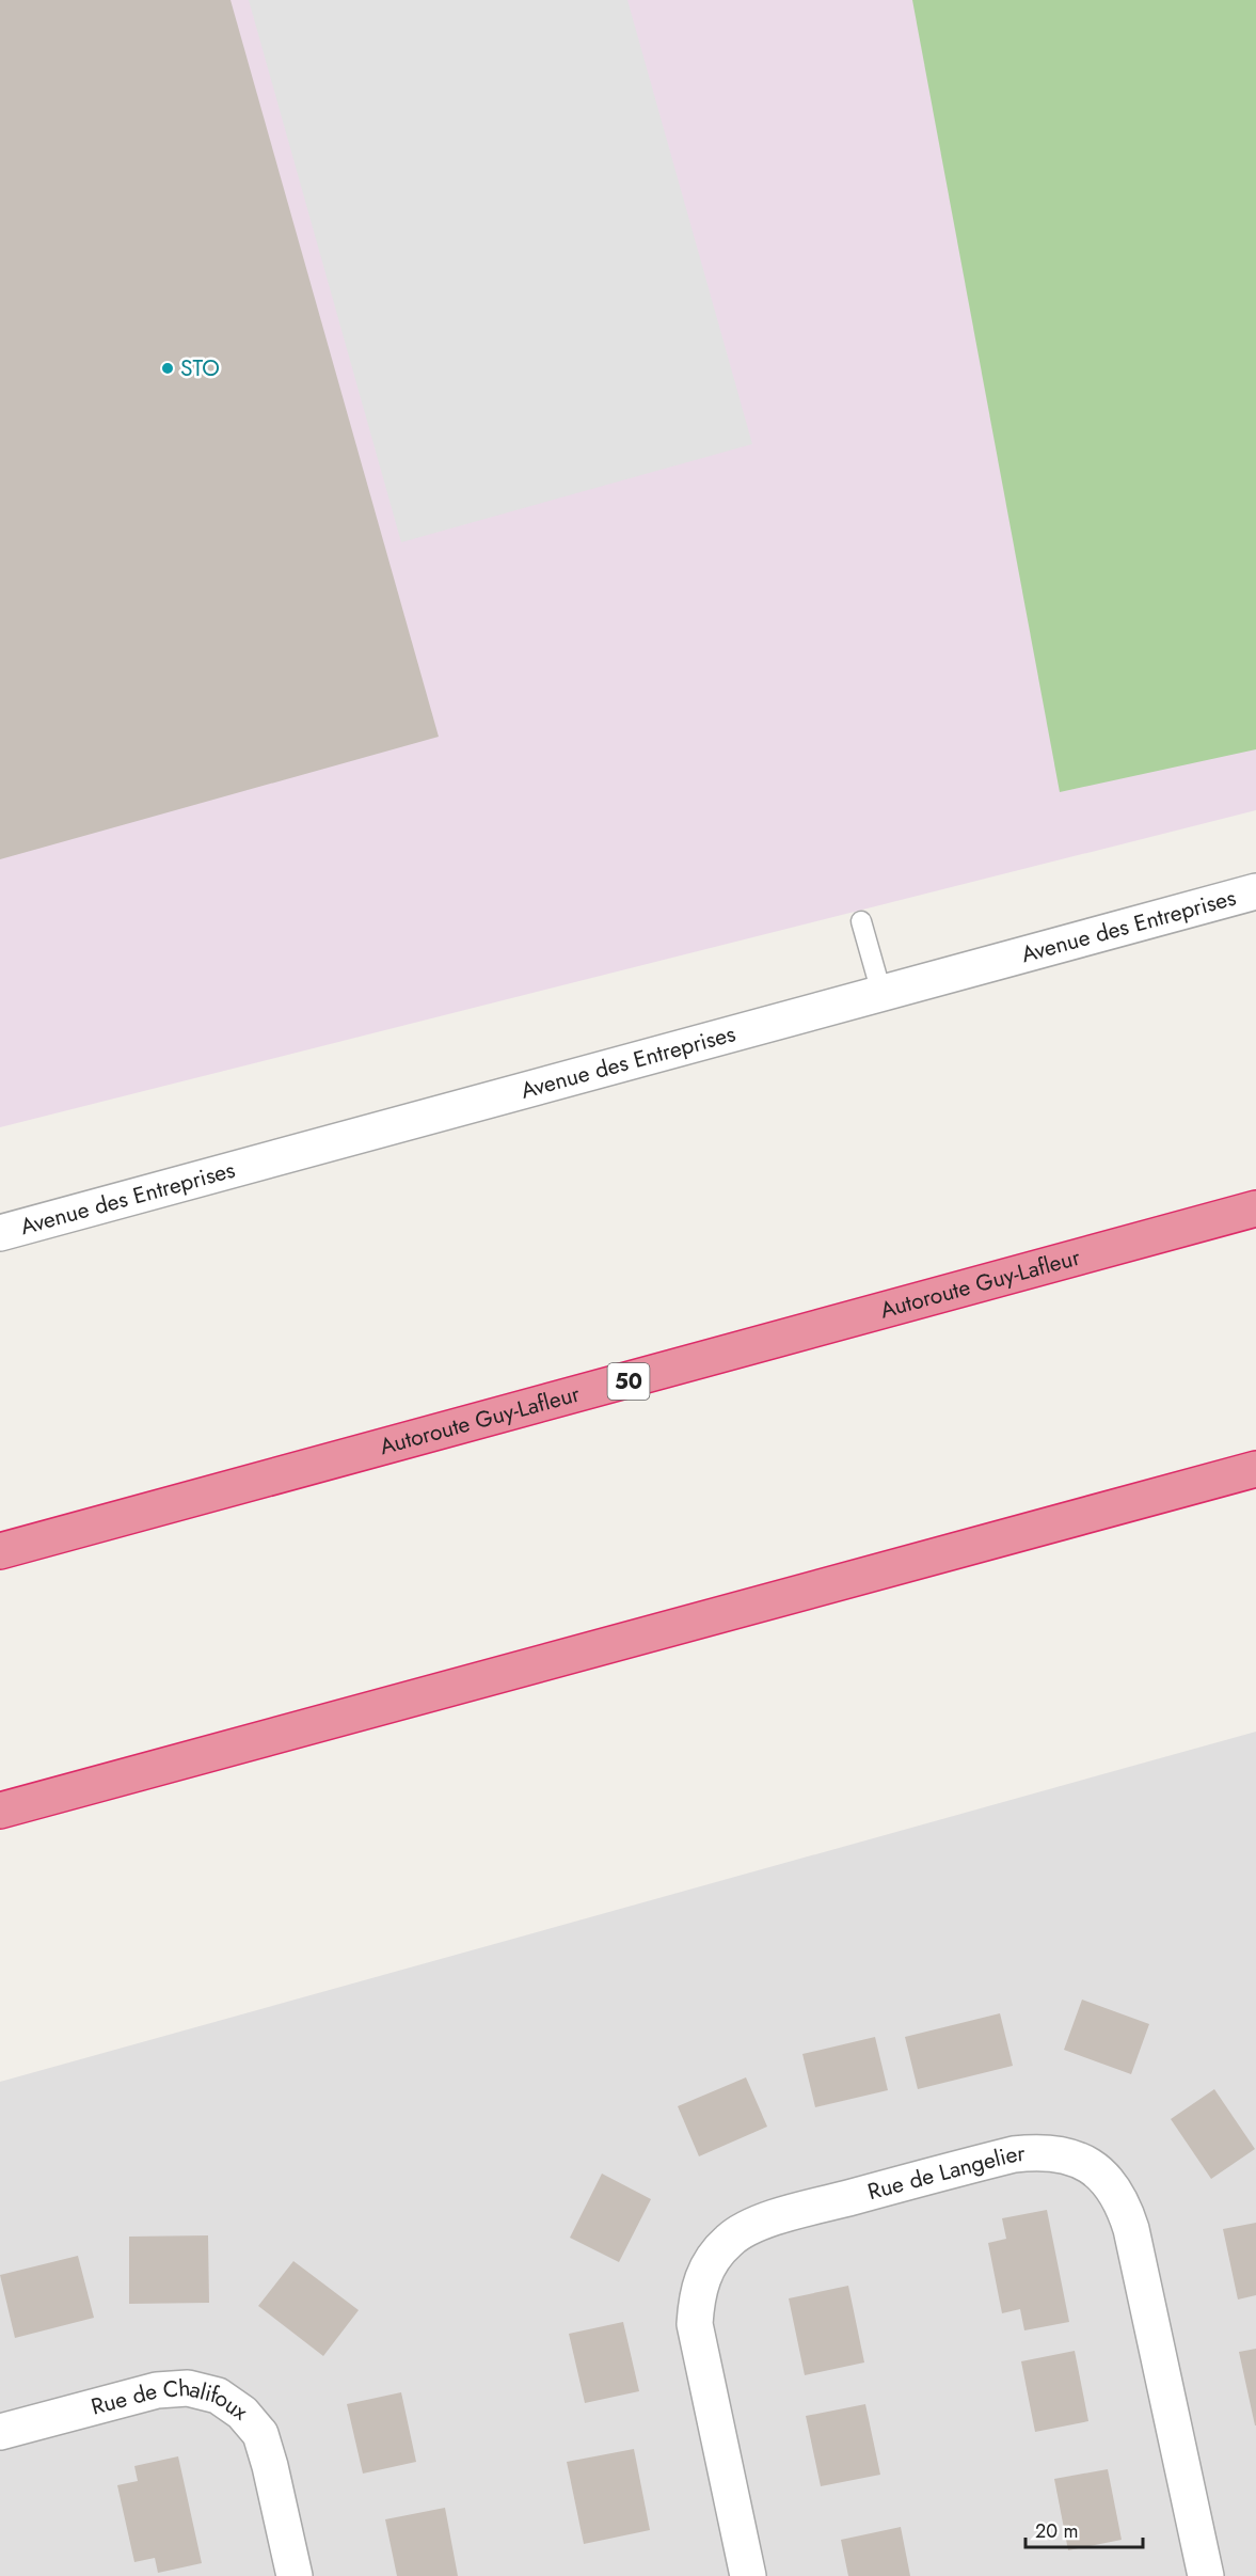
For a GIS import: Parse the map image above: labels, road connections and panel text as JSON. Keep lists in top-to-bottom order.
{
  "streets": {
    "highway": ["Autoroute Guy-Lafleur", "50"],
    "street": ["Avenue des Entreprises", "Rue de Langelier", "Rue de Chalifoux"]
  },
  "places": ["STO"],
  "scale_bar": "20 m"
}
